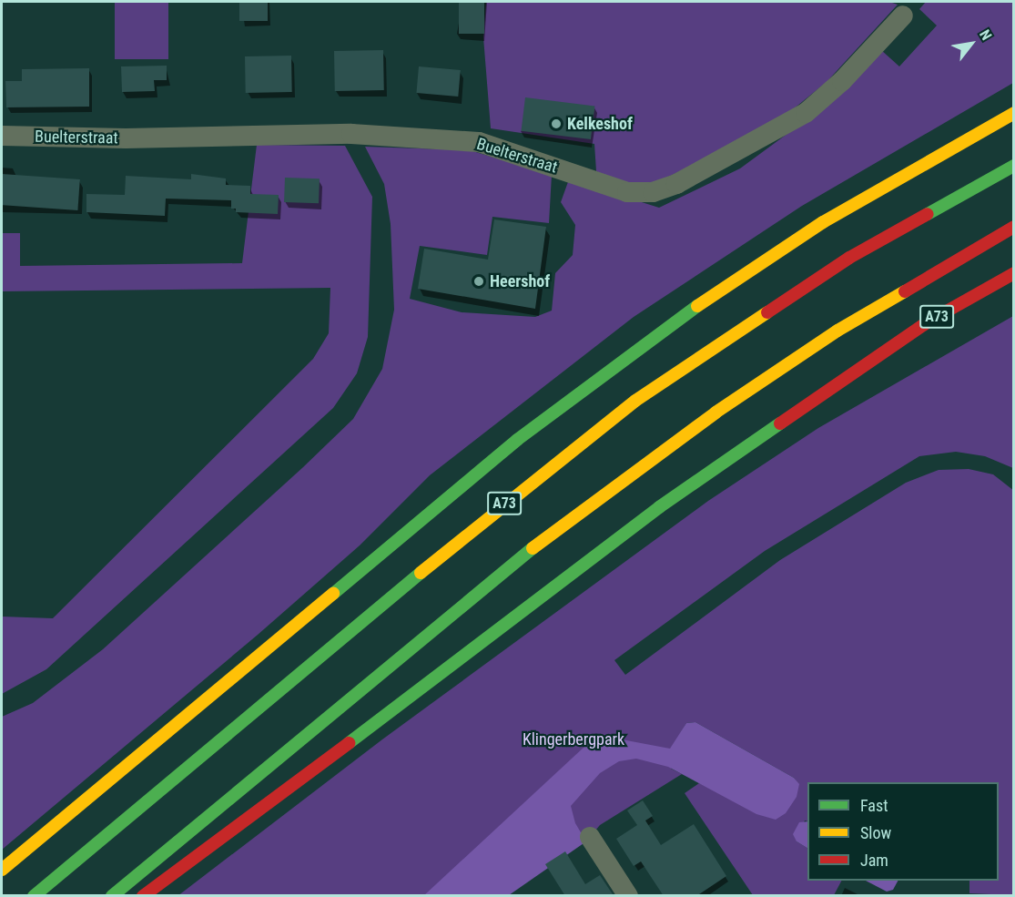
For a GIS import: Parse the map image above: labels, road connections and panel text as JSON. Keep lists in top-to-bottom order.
{
  "streets": {
    "highway": ["A73"],
    "street": ["Buelterstraat"]
  },
  "parks": ["Klingerbergpark"],
  "places": ["Kelkeshof", "Heershof"],
  "legend": ["Fast", "Slow", "Jam"],
  "north": "top right"
}
